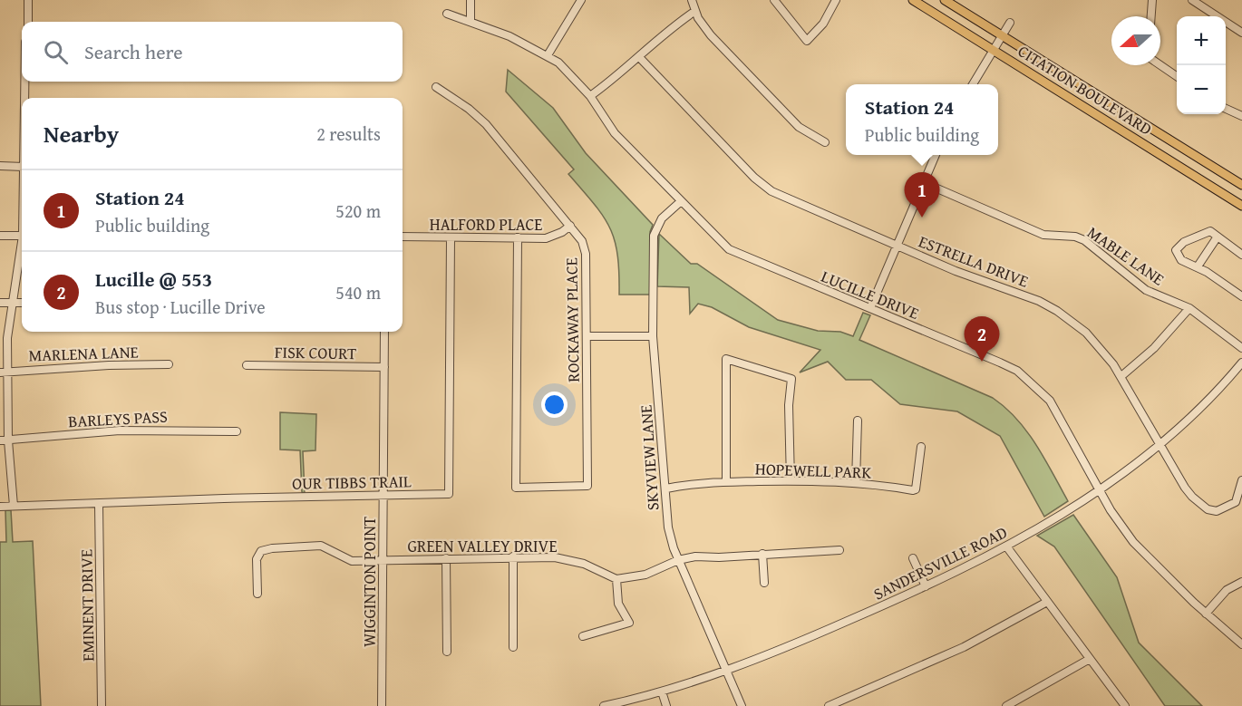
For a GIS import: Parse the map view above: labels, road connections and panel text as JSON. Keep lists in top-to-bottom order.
{
  "streets": {
    "main road": ["CITATION BOULEVARD"],
    "street": [
      "HALFORD PLACE",
      "MABLE LANE",
      "ESTRELLA DRIVE",
      "LUCILLE DRIVE",
      "ROCKAWAY PLACE",
      "FISK COURT",
      "MARLENA LANE",
      "BARLEYS PASS",
      "SKYVIEW LANE",
      "HOPEWELL PARK",
      "OUR TIBBS TRAIL",
      "GREEN VALLEY DRIVE",
      "SANDERSVILLE ROAD",
      "WIGGINTON POINT",
      "EMINENT DRIVE"
    ]
  },
  "crossings": [
    ["HALFORD PLACE", "ROCKAWAY PLACE"],
    ["HALFORD PLACE", "OUR TIBBS TRAIL"],
    ["ESTRELLA DRIVE", "SANDERSVILLE ROAD"],
    ["LUCILLE DRIVE", "SKYVIEW LANE"],
    ["LUCILLE DRIVE", "SANDERSVILLE ROAD"],
    ["FISK COURT", "WIGGINTON POINT"],
    ["SKYVIEW LANE", "HOPEWELL PARK"],
    ["SKYVIEW LANE", "SANDERSVILLE ROAD"],
    ["OUR TIBBS TRAIL", "WIGGINTON POINT"],
    ["OUR TIBBS TRAIL", "EMINENT DRIVE"],
    ["GREEN VALLEY DRIVE", "WIGGINTON POINT"]
  ],
  "north": "left",
  "page": {
    "map_buttons": ["+", "−"],
    "search": "Search here",
    "popup": ["Station 24", "Public building"],
    "heading": ["Nearby", "2 results"],
    "list": [
      {
        "mark": "1",
        "name": "Station 24",
        "note": "Public building",
        "value": "520 m"
      },
      {
        "mark": "2",
        "name": "Lucille @ 553",
        "note": "Bus stop · Lucille Drive",
        "value": "540 m"
      }
    ],
    "pins": ["1", "2"]
  }
}
